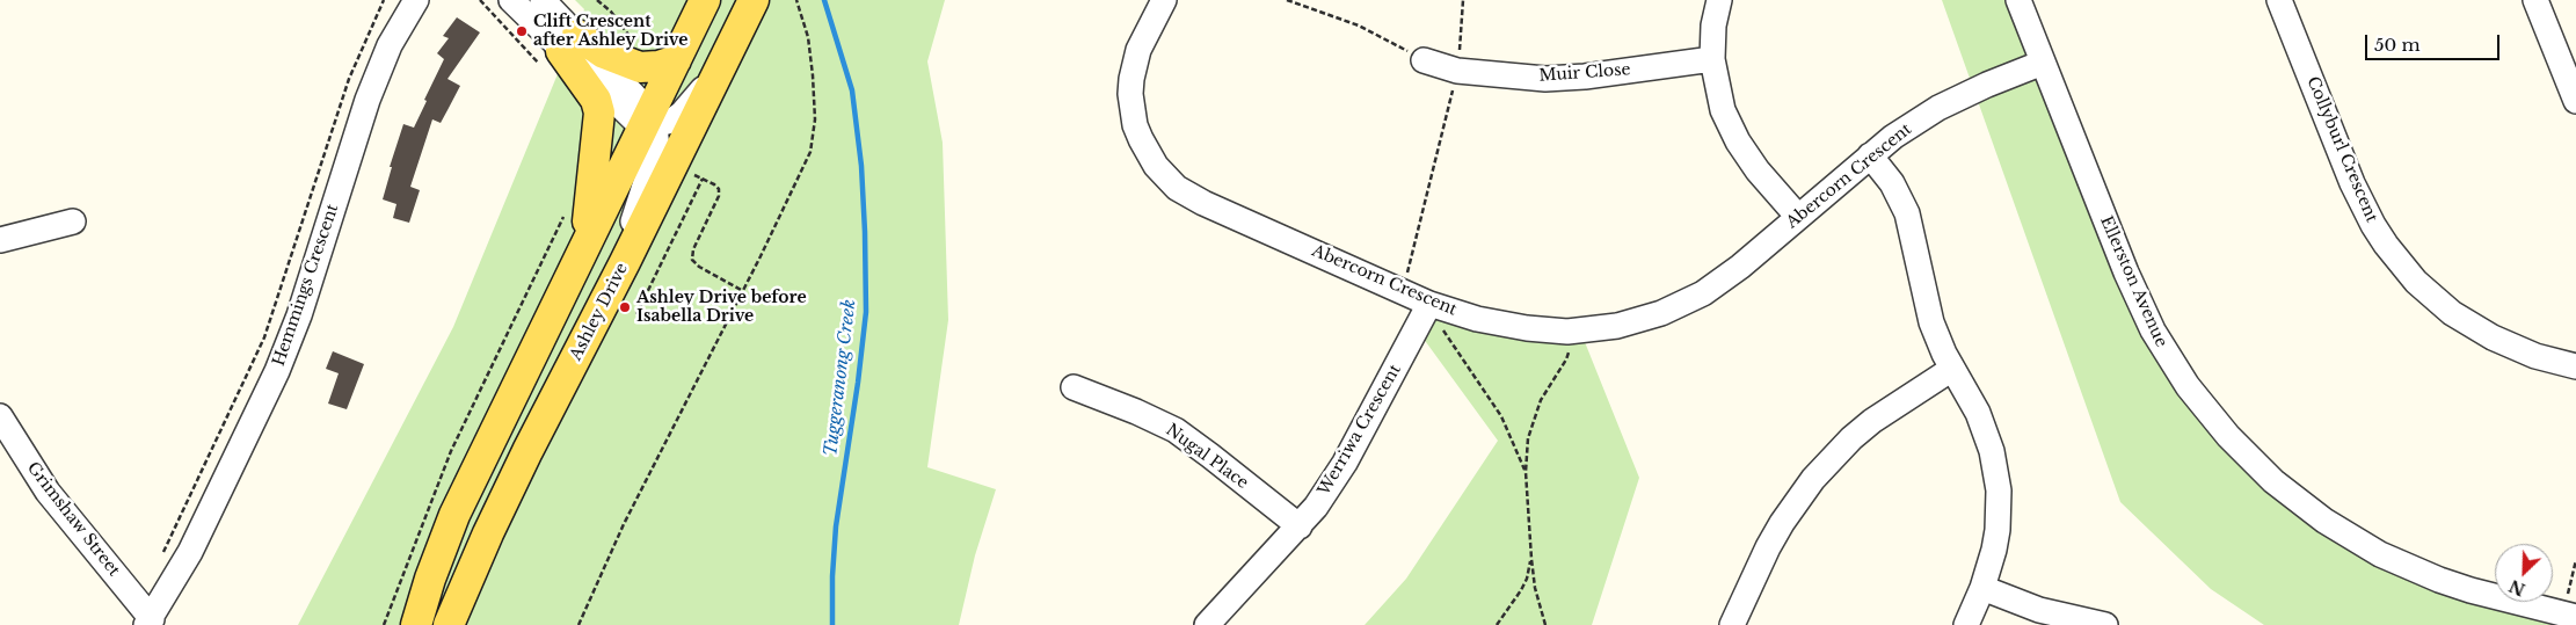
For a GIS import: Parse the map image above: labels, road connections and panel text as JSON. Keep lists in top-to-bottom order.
{
  "streets": {
    "main road": ["Ashley Drive"],
    "street": [
      "Muir Close",
      "Collyburl Crescent",
      "Abercorn Crescent",
      "Ellerston Avenue",
      "Hemmings Crescent",
      "Werriwa Crescent",
      "Nugal Place",
      "Grimshaw Street"
    ]
  },
  "crossings": [
    ["Abercorn Crescent", "Ellerston Avenue"],
    ["Abercorn Crescent", "Werriwa Crescent"],
    ["Hemmings Crescent", "Grimshaw Street"],
    ["Werriwa Crescent", "Nugal Place"]
  ],
  "water": ["Tuggeranong Creek"],
  "places": ["Clift Crescent after Ashley Drive", "Ashley Drive before Isabella Drive"],
  "scale_bar": "50 m",
  "north": "bottom left"
}
